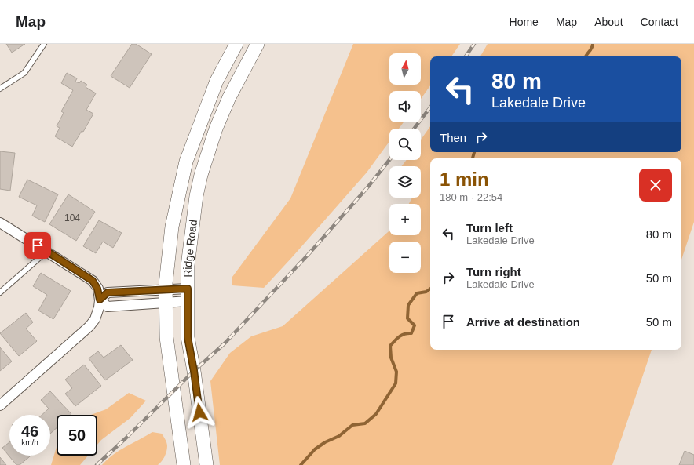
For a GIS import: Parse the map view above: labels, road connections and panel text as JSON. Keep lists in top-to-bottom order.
{
  "streets": {
    "main road": ["Ridge Road"]
  },
  "house_numbers": ["104"],
  "north": "top",
  "page": {
    "header": "Map",
    "nav": [
      "Home",
      "Map",
      "About",
      "Contact"
    ],
    "map_buttons": ["+", "−"],
    "turn": ["80 m", "Lakedale Drive"],
    "then": "Then",
    "heading": ["1 min", "180 m · 22:54"],
    "list": [
      {
        "name": "Turn left",
        "note": "Lakedale Drive",
        "value": "80 m"
      },
      {
        "name": "Turn right",
        "note": "Lakedale Drive",
        "value": "50 m"
      },
      {
        "name": "Arrive at destination",
        "value": "50 m"
      }
    ],
    "speed": "46 km/h",
    "limit": "50"
  }
}
